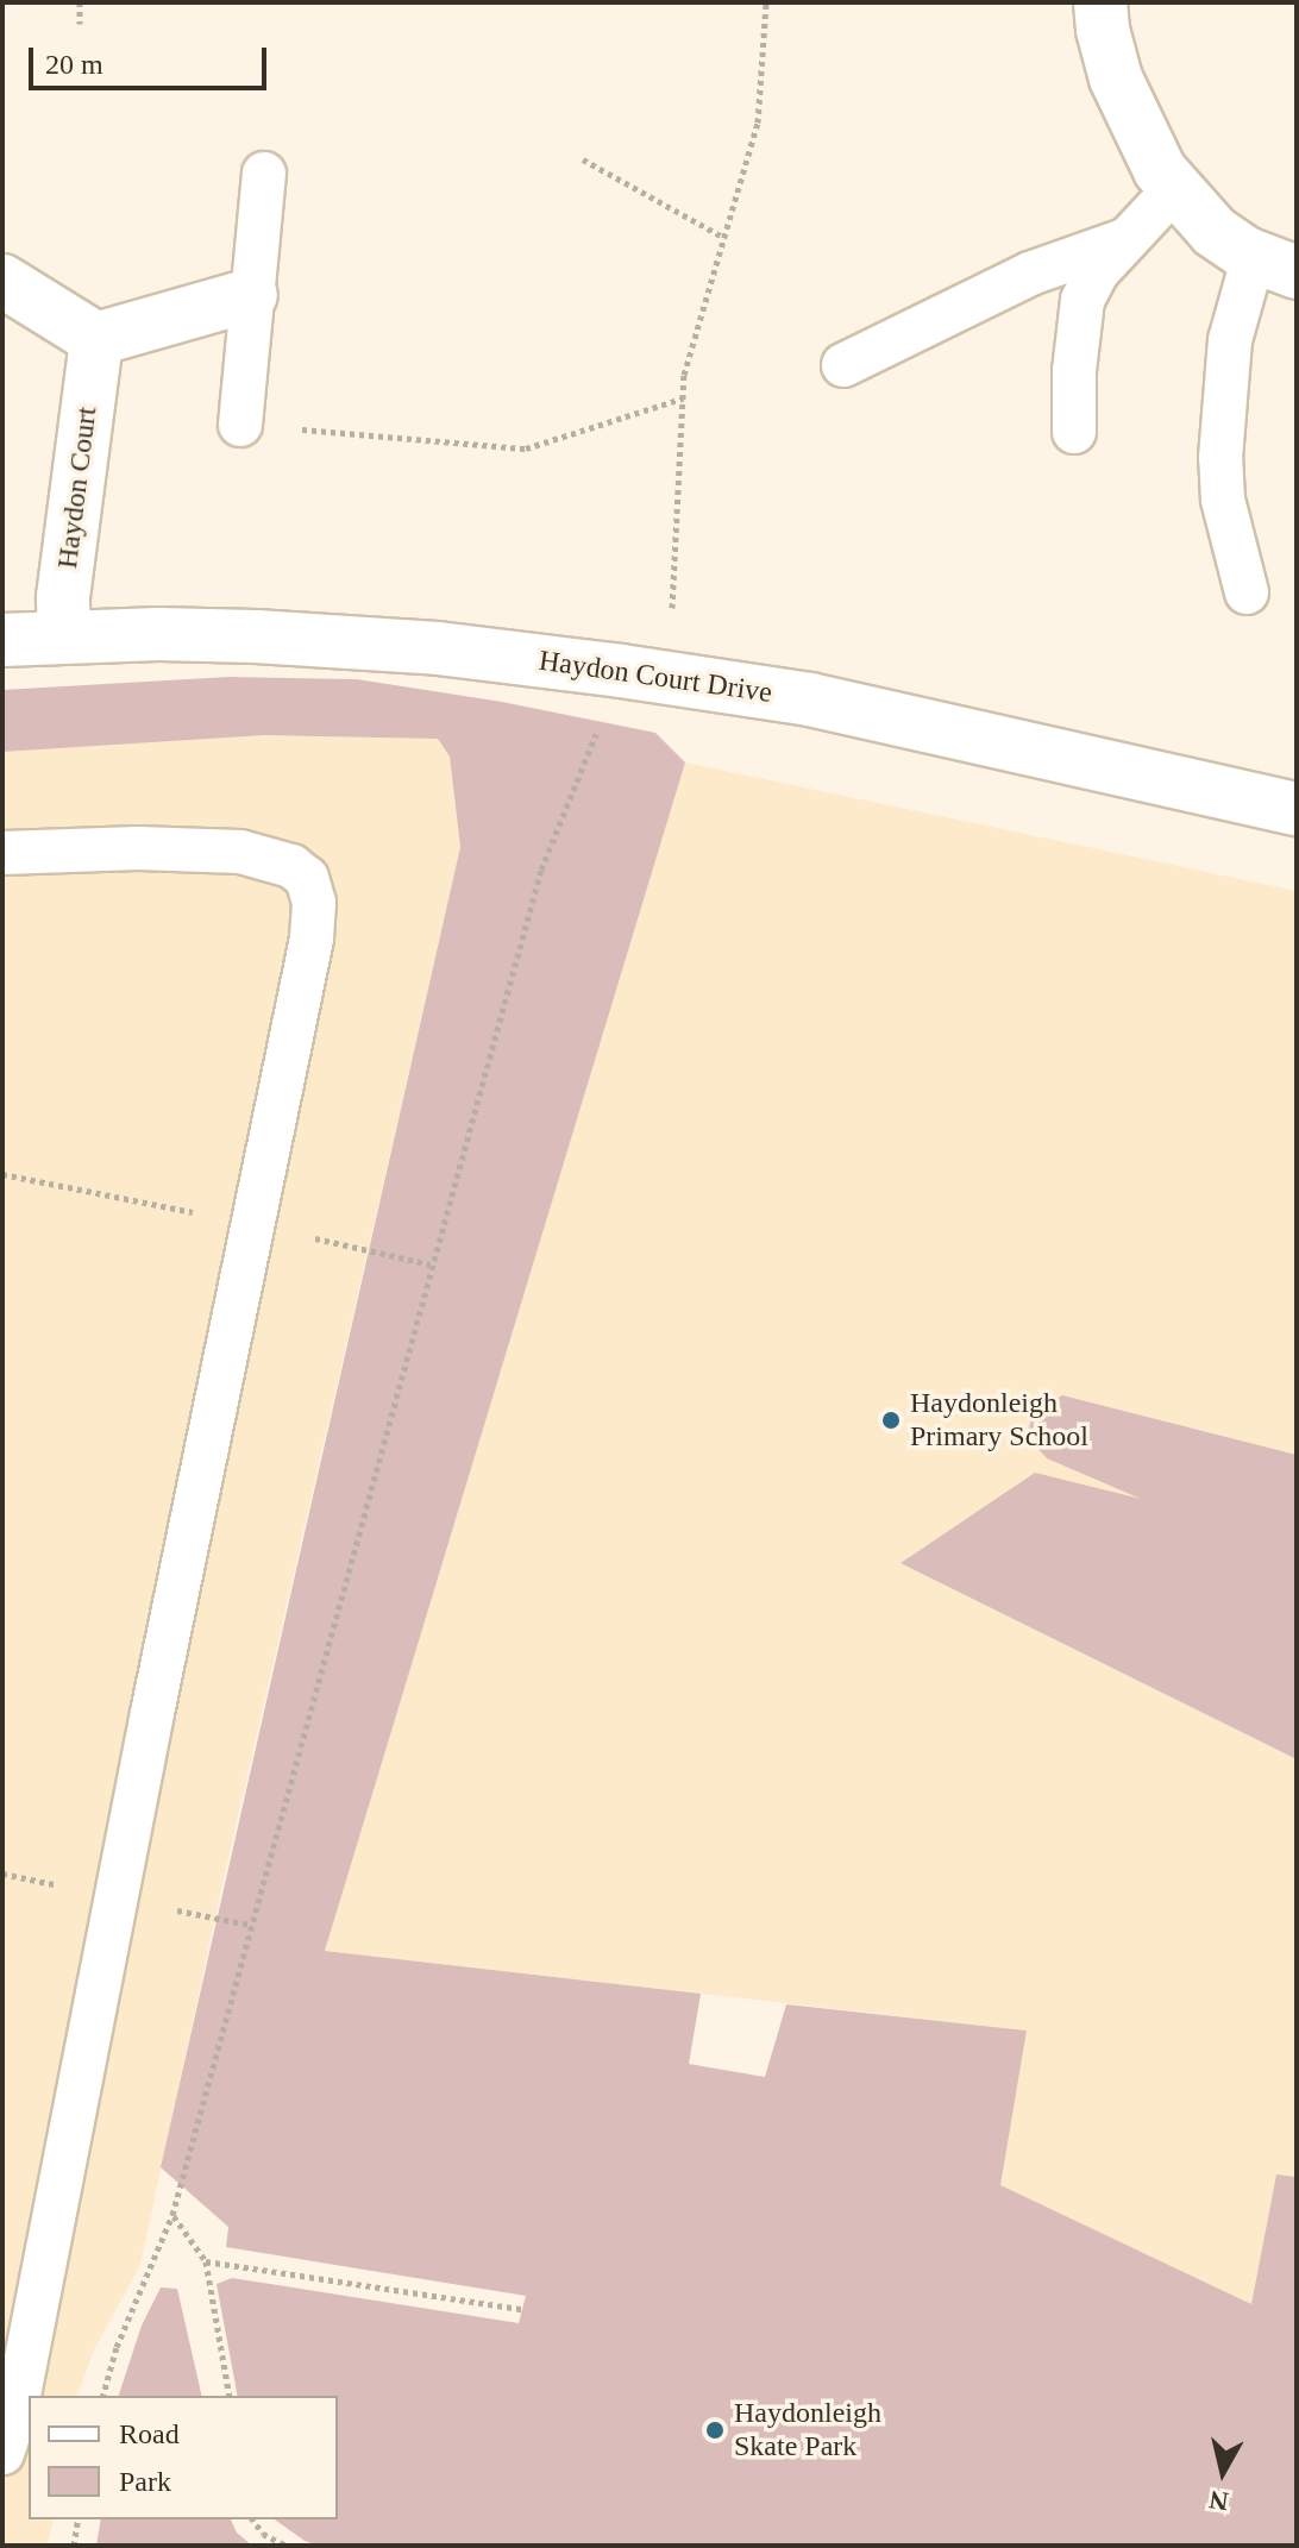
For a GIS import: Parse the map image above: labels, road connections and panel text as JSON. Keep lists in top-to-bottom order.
{
  "streets": {
    "street": ["Haydon Court", "Haydon Court Drive"]
  },
  "crossings": [
    ["Haydon Court", "Haydon Court Drive"]
  ],
  "places": ["Haydonleigh Primary School", "Haydonleigh Skate Park"],
  "legend": ["Road", "Park"],
  "scale_bar": "20 m",
  "north": "bottom"
}
